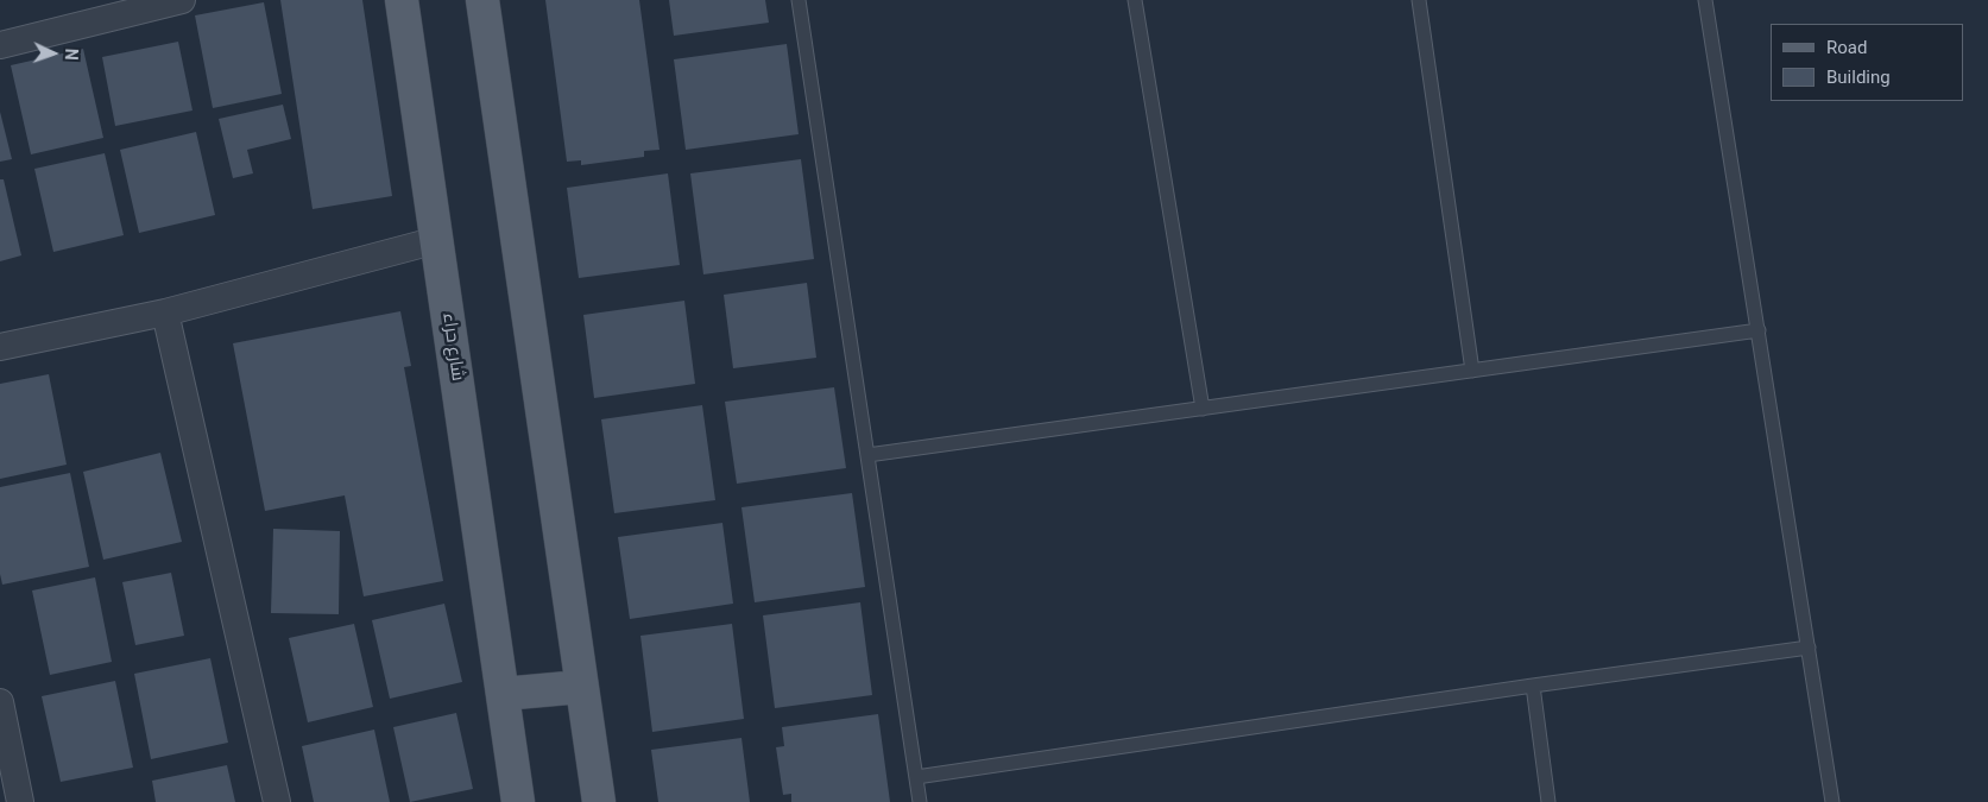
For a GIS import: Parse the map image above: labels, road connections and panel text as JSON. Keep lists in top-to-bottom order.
{
  "streets": {
    "main road": ["شارع حراء"]
  },
  "legend": ["Road", "Building"],
  "north": "right"
}
